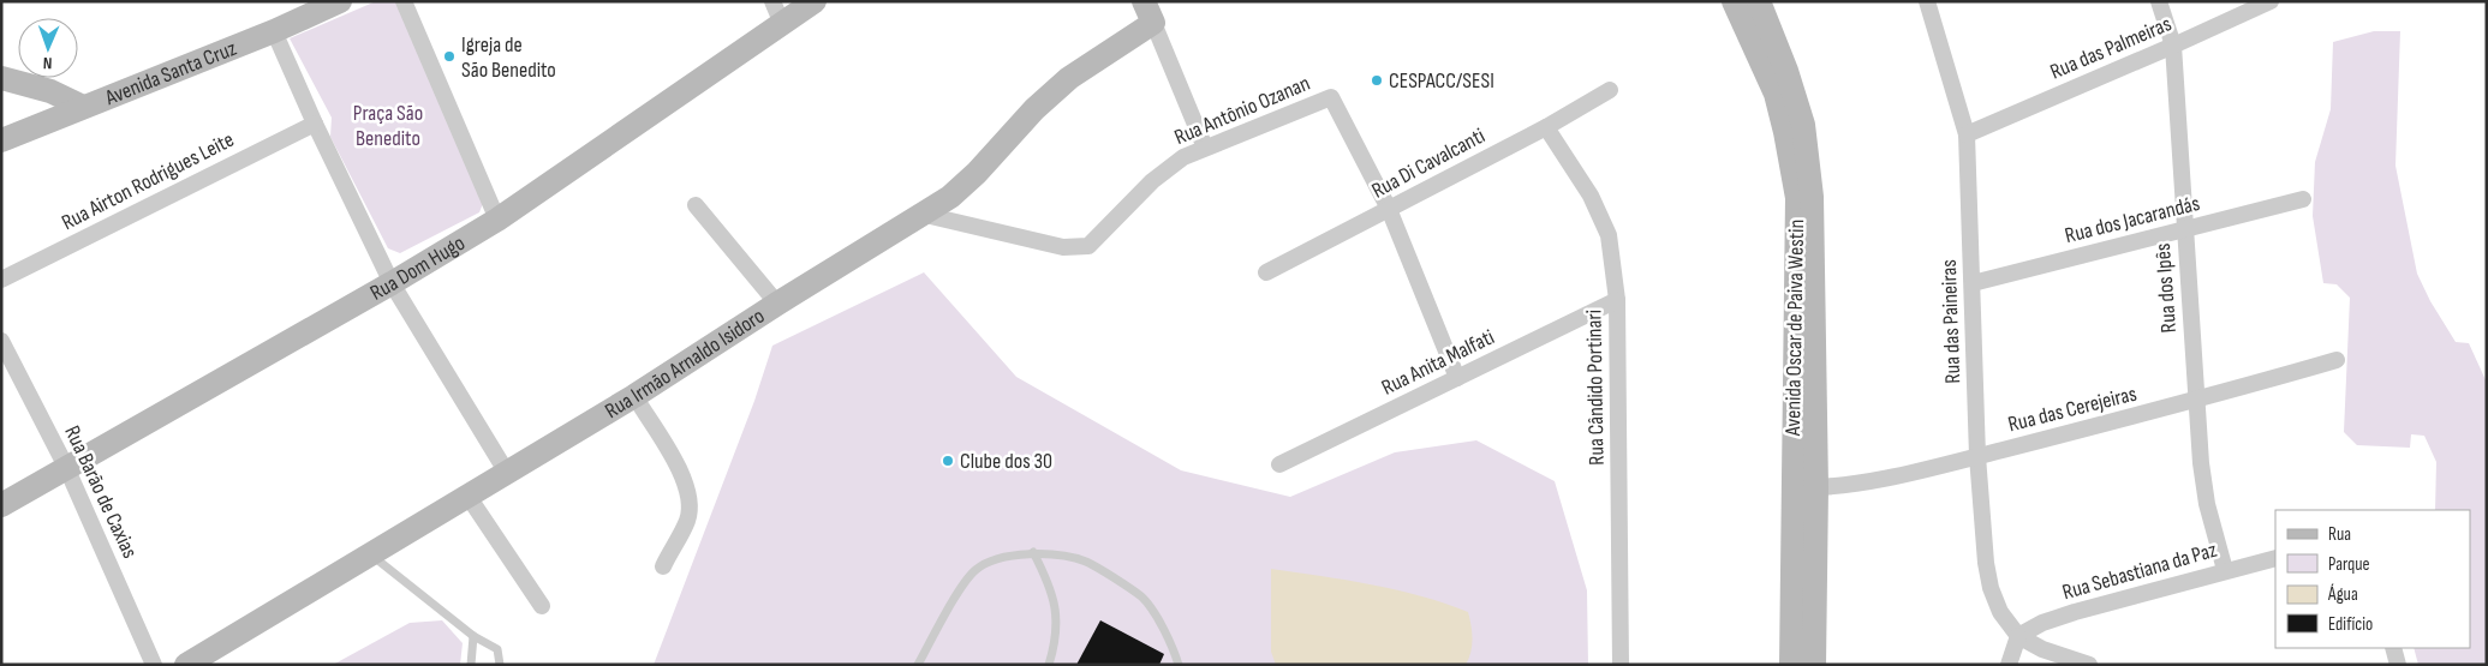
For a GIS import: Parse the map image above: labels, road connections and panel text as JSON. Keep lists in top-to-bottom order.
{
  "streets": {
    "street": [
      "Rua das Palmeiras",
      "Avenida Santa Cruz",
      "Rua Antônio Ozanan",
      "Rua Di Cavalcanti",
      "Rua Airton Rodrigues Leite",
      "Rua dos Jacarandás",
      "Rua Dom Hugo",
      "Rua dos Ipês",
      "Rua das Paineiras",
      "Avenida Oscar de Paiva Westin",
      "Rua Irmão Arnaldo Isidoro",
      "Rua Anita Malfati",
      "Rua Cândido Portinari",
      "Rua das Cerejeiras",
      "Rua Barão de Caxias",
      "Rua Sebastiana da Paz"
    ]
  },
  "crossings": [
    ["Rua das Palmeiras", "Rua dos Ipês"],
    ["Rua das Palmeiras", "Rua das Paineiras"],
    ["Rua Antônio Ozanan", "Rua Di Cavalcanti"],
    ["Rua Antônio Ozanan", "Rua Irmão Arnaldo Isidoro"],
    ["Rua Di Cavalcanti", "Rua Cândido Portinari"],
    ["Rua dos Jacarandás", "Rua dos Ipês"],
    ["Rua dos Jacarandás", "Rua das Paineiras"],
    ["Rua Dom Hugo", "Rua Barão de Caxias"],
    ["Rua dos Ipês", "Rua das Cerejeiras"],
    ["Rua dos Ipês", "Rua Sebastiana da Paz"],
    ["Rua das Paineiras", "Rua das Cerejeiras"],
    ["Rua das Paineiras", "Rua Sebastiana da Paz"],
    ["Avenida Oscar de Paiva Westin", "Rua das Cerejeiras"],
    ["Rua Anita Malfati", "Rua Cândido Portinari"]
  ],
  "parks": ["Praça São Benedito"],
  "places": ["Igreja de São Benedito", "CESPACC/SESI", "Clube dos 30"],
  "legend": [
    "Rua",
    "Parque",
    "Água",
    "Edifício"
  ],
  "north": "bottom"
}
